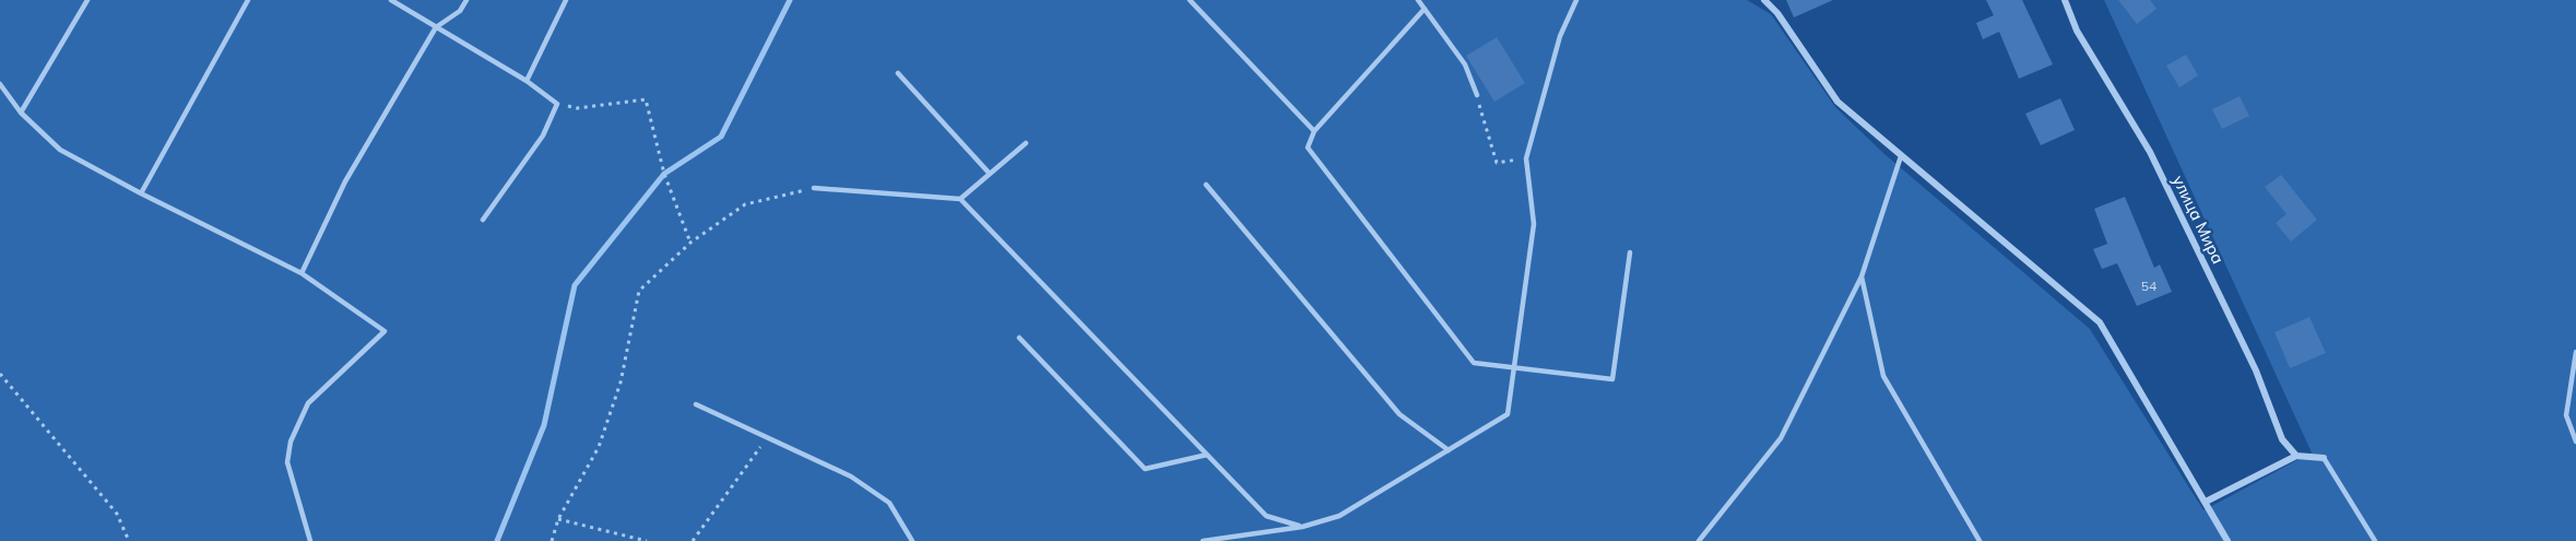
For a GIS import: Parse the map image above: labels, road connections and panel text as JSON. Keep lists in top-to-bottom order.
{
  "streets": {
    "street": ["улица Мира"]
  },
  "house_numbers": ["54"]
}
